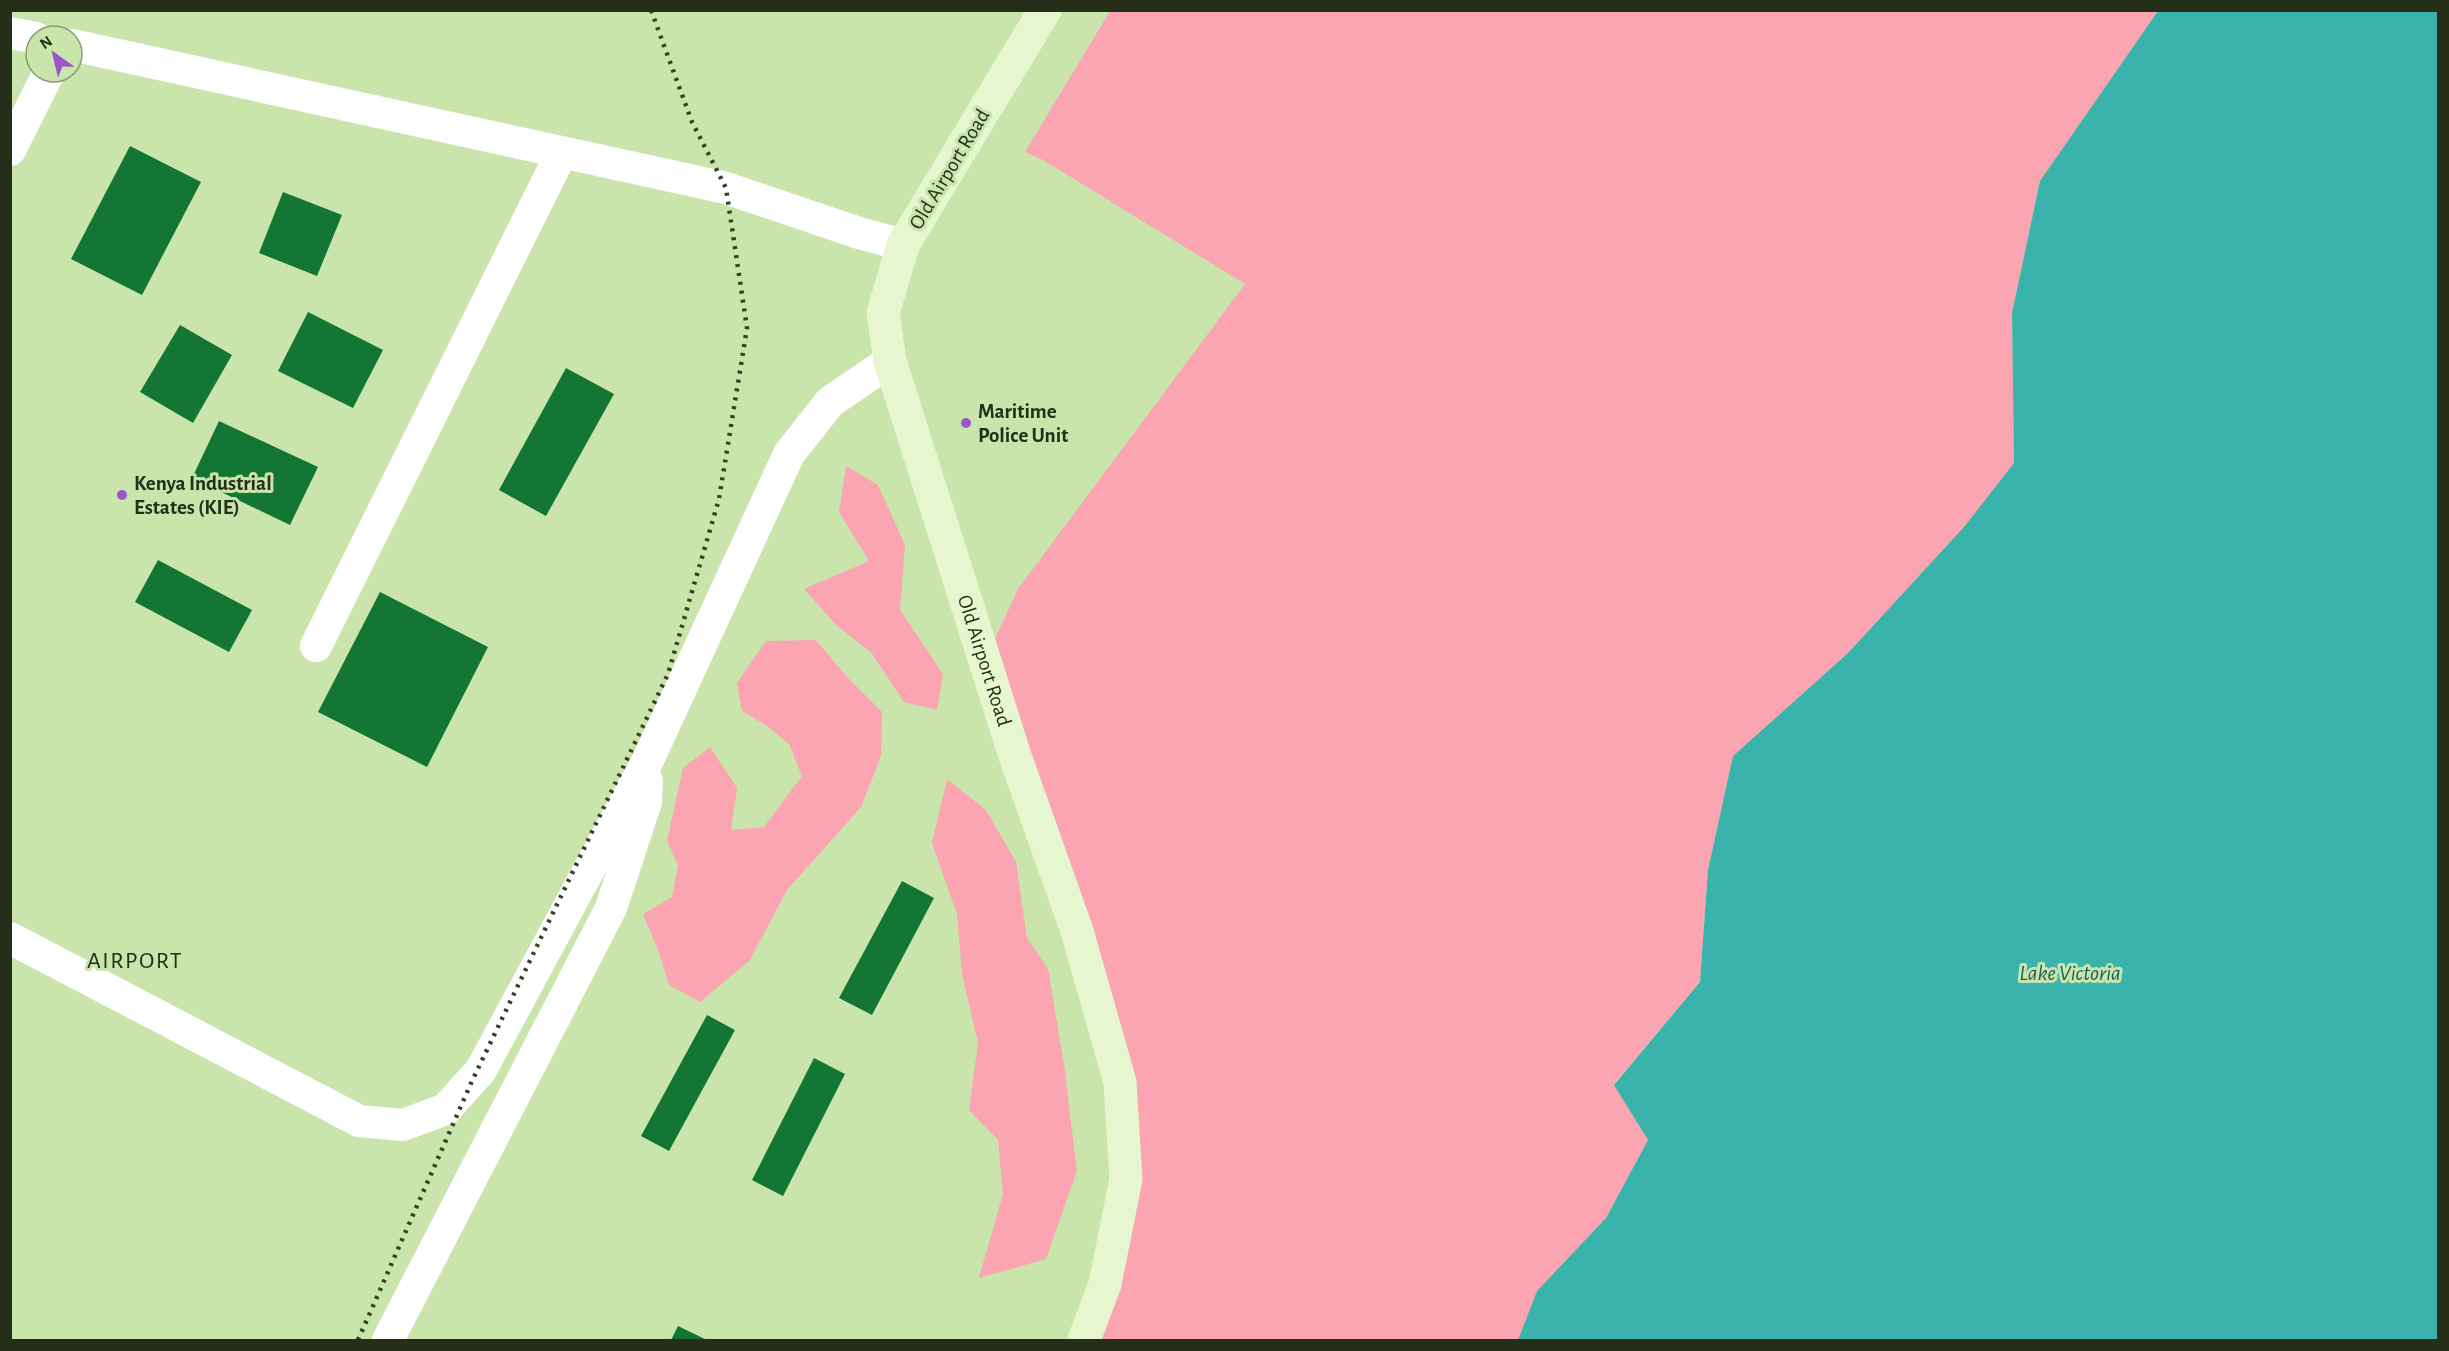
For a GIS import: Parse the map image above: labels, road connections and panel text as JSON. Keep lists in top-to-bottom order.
{
  "streets": {
    "main road": ["Old Airport Road"]
  },
  "districts": ["AIRPORT"],
  "water": ["Lake Victoria"],
  "places": ["Maritime Police Unit", "Kenya Industrial Estates (KIE)"],
  "north": "top left"
}
